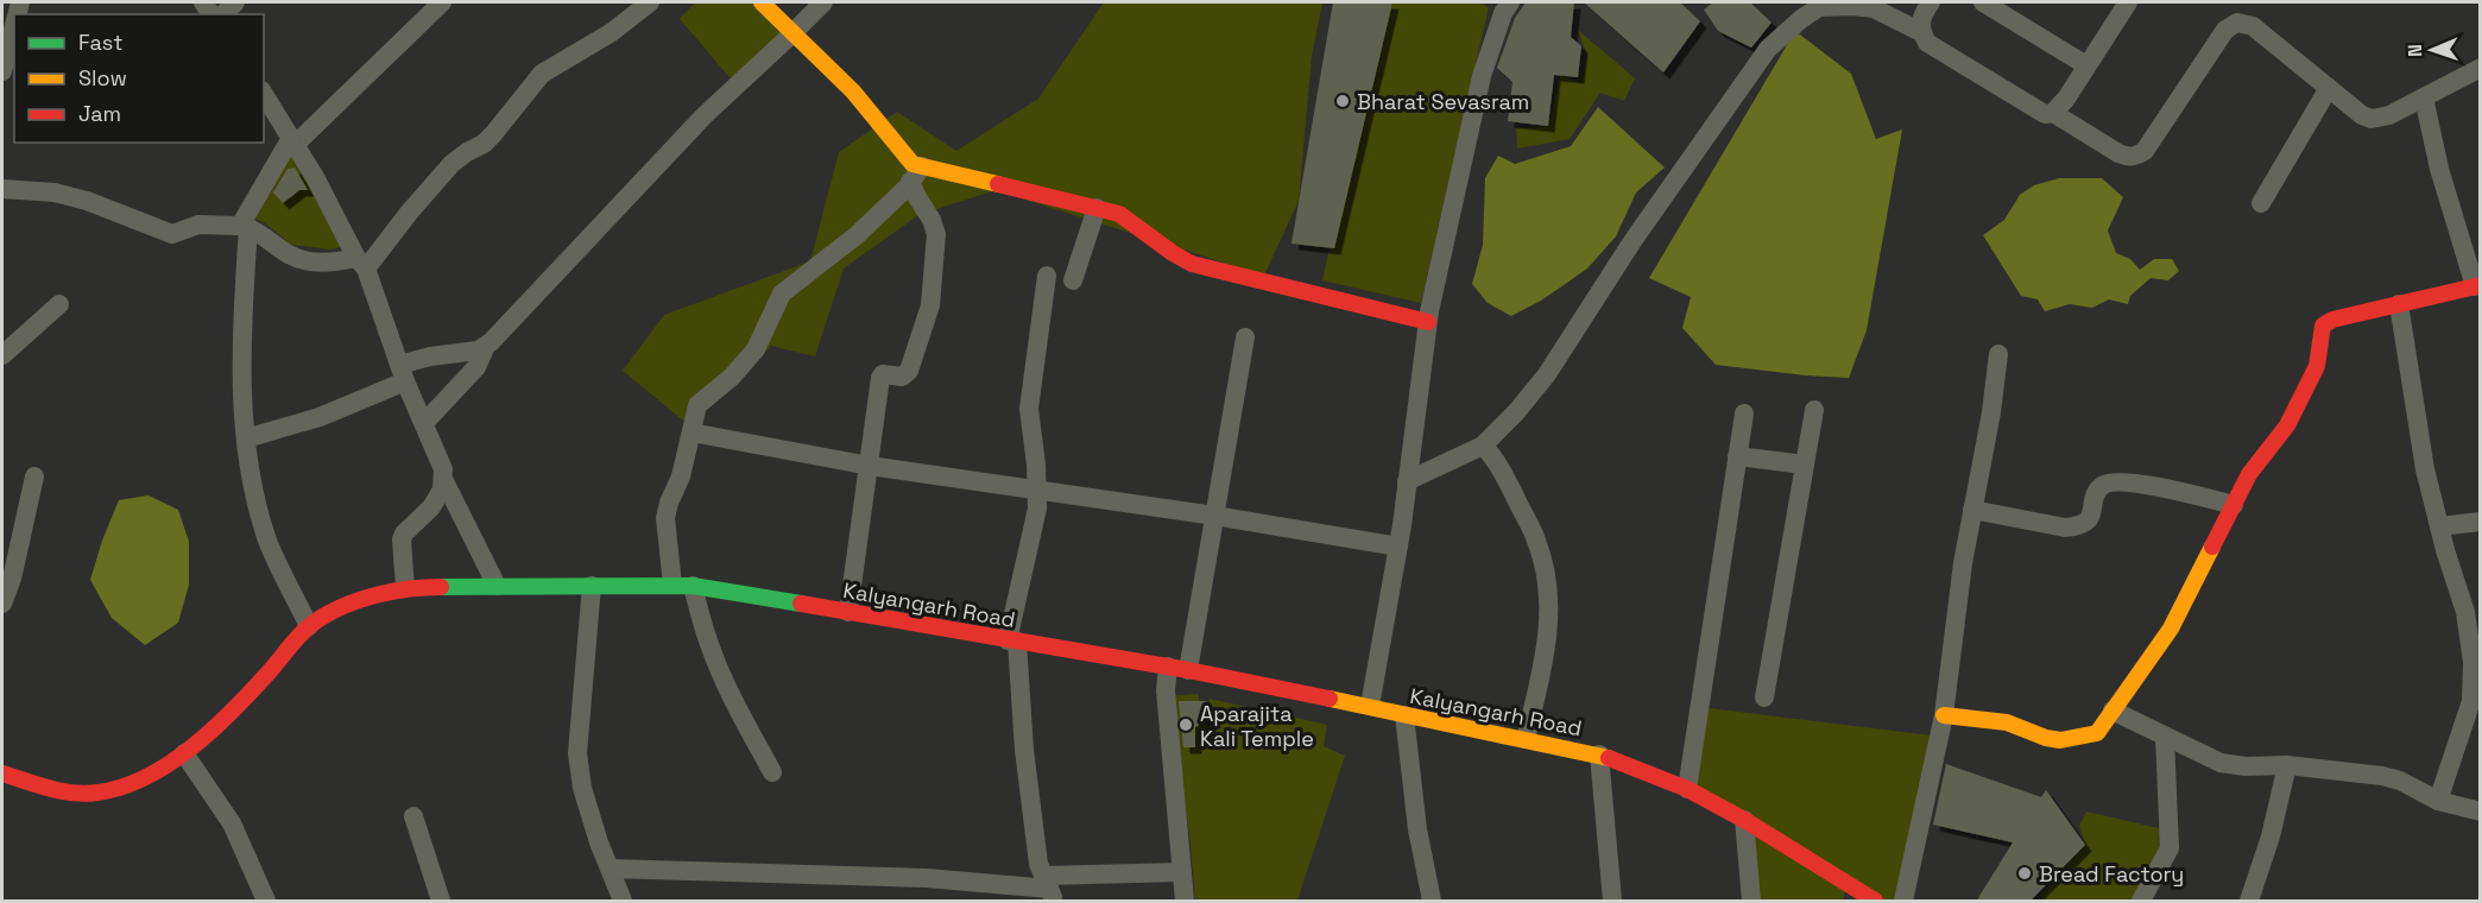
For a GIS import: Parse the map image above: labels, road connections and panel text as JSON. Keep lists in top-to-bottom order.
{
  "streets": {
    "main road": ["Kalyangarh Road"]
  },
  "places": ["Bharat Sevasram", "Aparajita Kali Temple", "Bread Factory"],
  "legend": ["Fast", "Slow", "Jam"],
  "north": "left"
}
